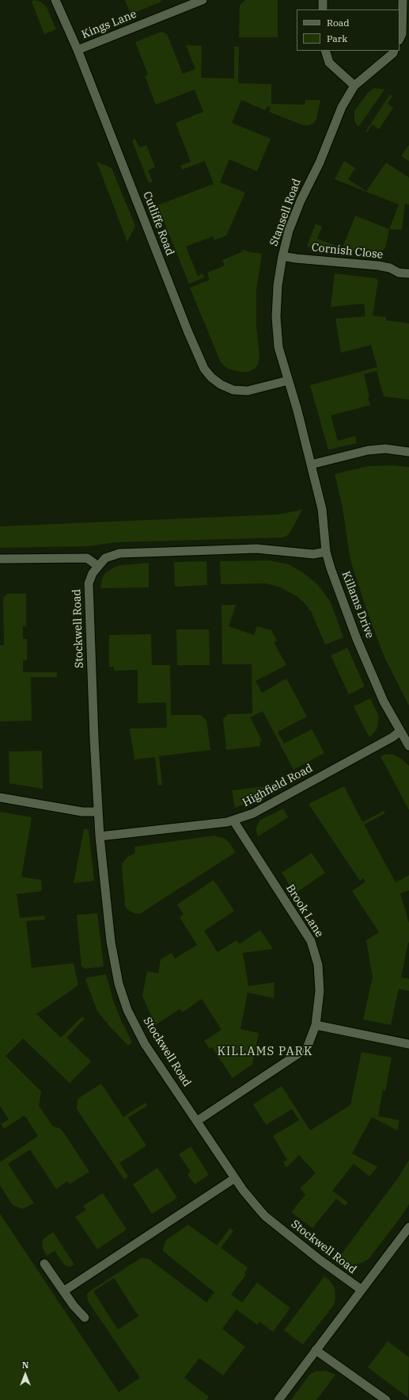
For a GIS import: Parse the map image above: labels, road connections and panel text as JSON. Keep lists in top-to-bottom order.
{
  "streets": {
    "street": [
      "Kings Lane",
      "Stansell Road",
      "Cutliffe Road",
      "Cornish Close",
      "Killams Drive",
      "Stockwell Road",
      "Highfield Road",
      "Brook Lane"
    ]
  },
  "crossings": [
    ["Kings Lane", "Cutliffe Road"],
    ["Stansell Road", "Cutliffe Road"],
    ["Stansell Road", "Cornish Close"],
    ["Stansell Road", "Killams Drive"],
    ["Killams Drive", "Stockwell Road"],
    ["Killams Drive", "Highfield Road"],
    ["Stockwell Road", "Highfield Road"],
    ["Stockwell Road", "Brook Lane"],
    ["Highfield Road", "Brook Lane"]
  ],
  "districts": ["KILLAMS PARK"],
  "legend": ["Road", "Park"],
  "north": "top"
}
